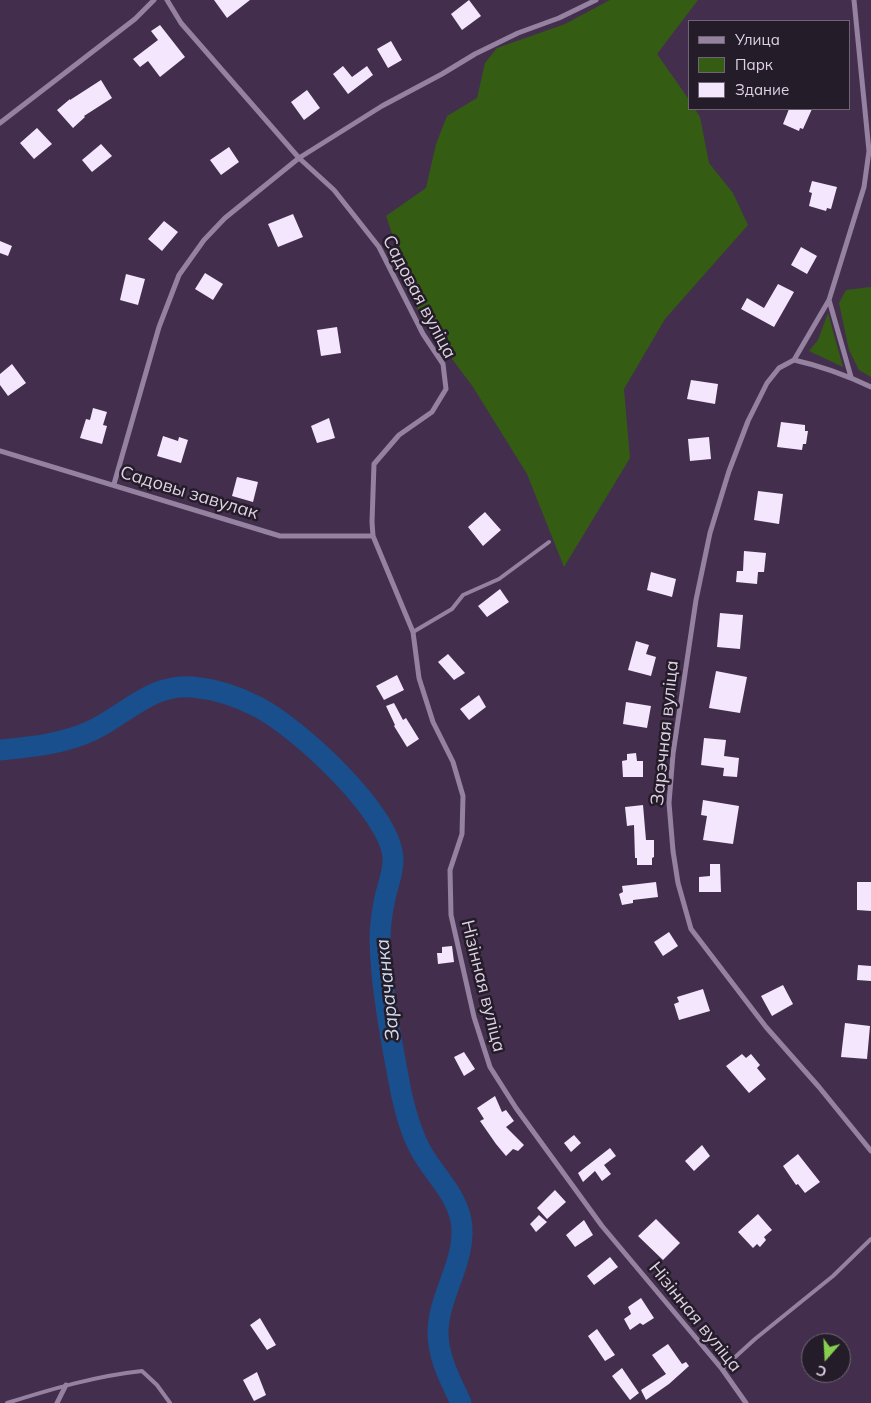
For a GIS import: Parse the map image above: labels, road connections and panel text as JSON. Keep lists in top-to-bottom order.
{
  "streets": {
    "street": [
      "Садовая вуліца",
      "Садовы завулак",
      "Зарэчная вуліца",
      "Нізінная вуліца"
    ]
  },
  "crossings": [
    ["Садовая вуліца", "Садовы завулак"],
    ["Садовая вуліца", "Нізінная вуліца"],
    ["Садовы завулак", "Нізінная вуліца"]
  ],
  "water": ["Зарачанка"],
  "legend": ["Улица", "Парк", "Здание"],
  "north": "bottom"
}
